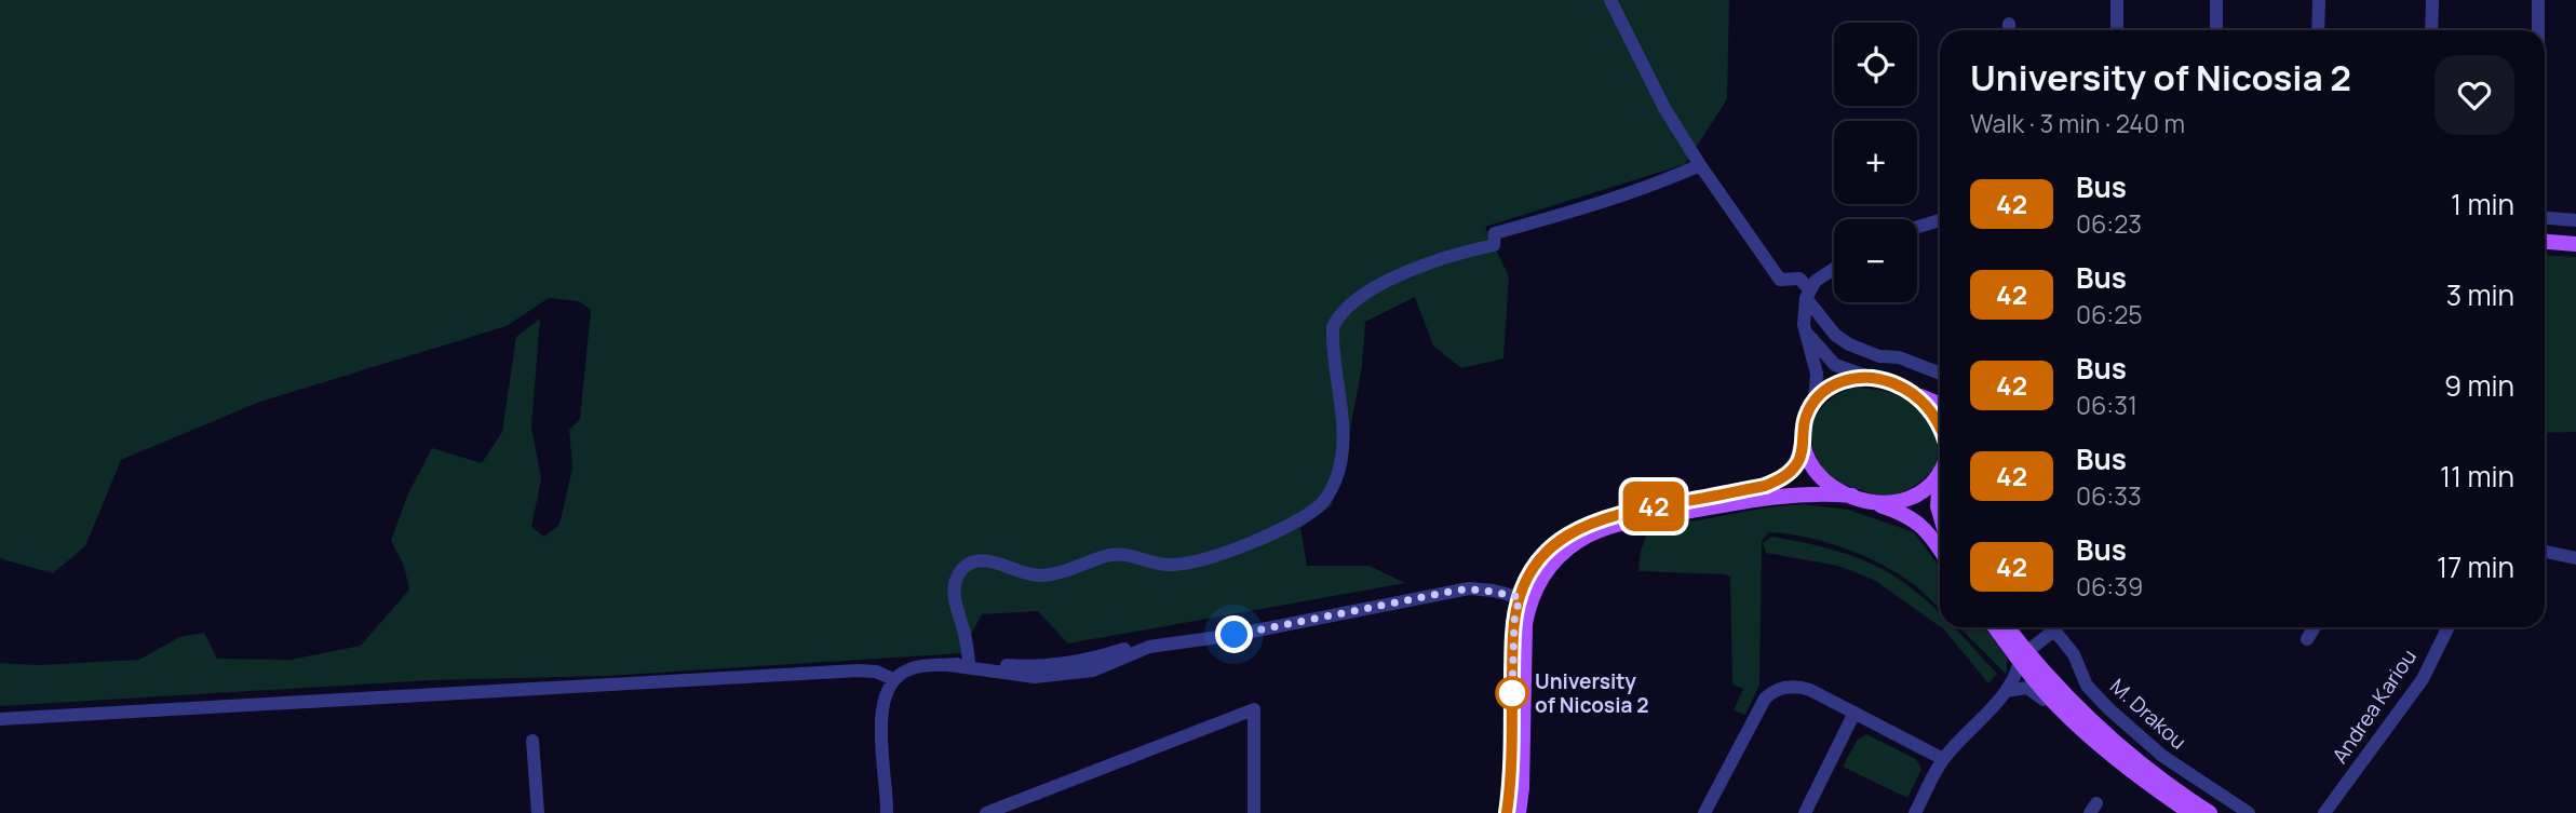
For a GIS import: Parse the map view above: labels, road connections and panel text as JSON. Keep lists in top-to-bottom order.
{
  "streets": {
    "street": ["Andrea Kariou", "M. Drakou"]
  },
  "places": ["University of Nicosia 2"],
  "lines": ["bus line 42"],
  "page": {
    "on_map": "42",
    "map_buttons": ["+", "−"],
    "heading": ["University of Nicosia 2", "Walk · 3 min · 240 m"],
    "list": [
      {
        "mark": "42",
        "name": "Bus",
        "note": "06:23",
        "value": "1 min"
      },
      {
        "mark": "42",
        "name": "Bus",
        "note": "06:25",
        "value": "3 min"
      },
      {
        "mark": "42",
        "name": "Bus",
        "note": "06:31",
        "value": "9 min"
      },
      {
        "mark": "42",
        "name": "Bus",
        "note": "06:33",
        "value": "11 min"
      },
      {
        "mark": "42",
        "name": "Bus",
        "note": "06:39",
        "value": "17 min"
      }
    ]
  }
}
